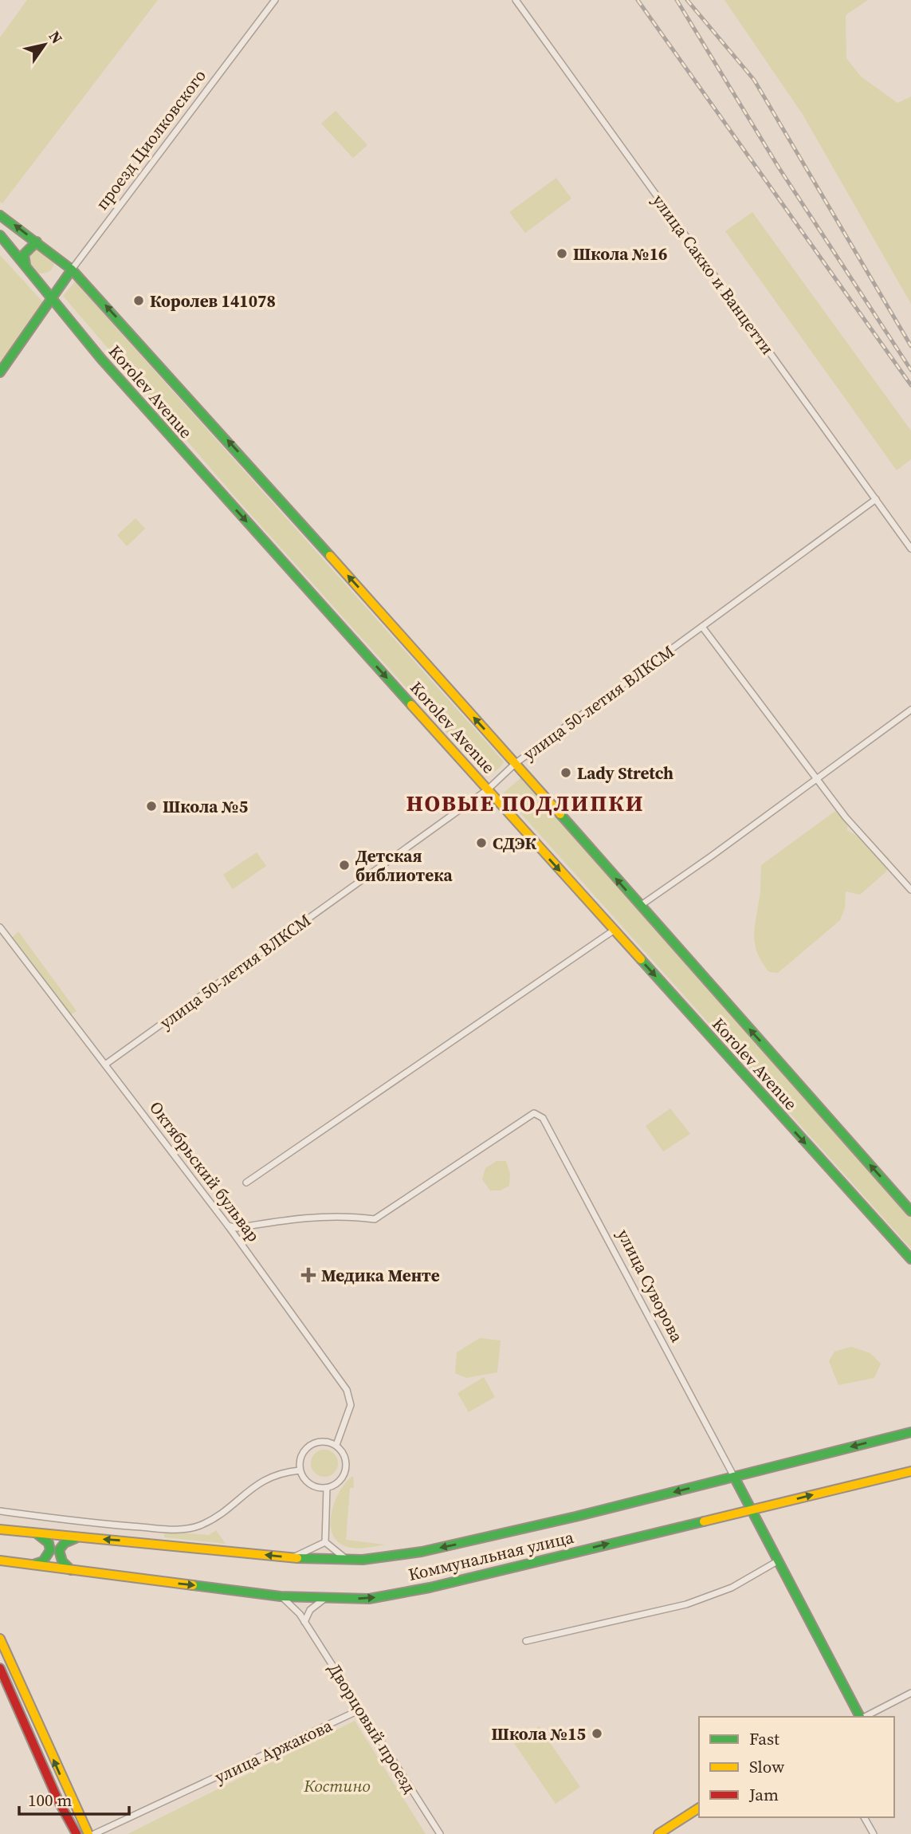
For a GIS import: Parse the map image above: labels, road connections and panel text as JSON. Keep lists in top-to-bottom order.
{
  "streets": {
    "main road": ["проезд Циолковского", "Korolev Avenue", "Коммунальная улица"],
    "street": [
      "улица Сакко и Ванцетти",
      "улица 50-летия ВЛКСМ",
      "Октябрьский бульвар",
      "улица Суворова",
      "Дворцовый проезд",
      "улица Аржакова"
    ]
  },
  "crossings": [
    ["проезд Циолковского", "Korolev Avenue"],
    ["улица Сакко и Ванцетти", "улица 50-летия ВЛКСМ"],
    ["Korolev Avenue", "улица 50-летия ВЛКСМ"],
    ["улица 50-летия ВЛКСМ", "Октябрьский бульвар"],
    ["Октябрьский бульвар", "улица Суворова"],
    ["улица Суворова", "Коммунальная улица"],
    ["Коммунальная улица", "Дворцовый проезд"],
    ["Дворцовый проезд", "улица Аржакова"]
  ],
  "districts": ["НОВЫЕ ПОДЛИПКИ"],
  "parks": ["Костино"],
  "places": {
    "other": [
      "Школа №16",
      "Королев 141078",
      "Lady Stretch",
      "Школа №5",
      "СДЭК",
      "Детская библиотека",
      "Школа №15"
    ],
    "health": ["Медика Менте"]
  },
  "legend": ["Fast", "Slow", "Jam"],
  "scale_bar": "100 m",
  "north": "top right"
}
